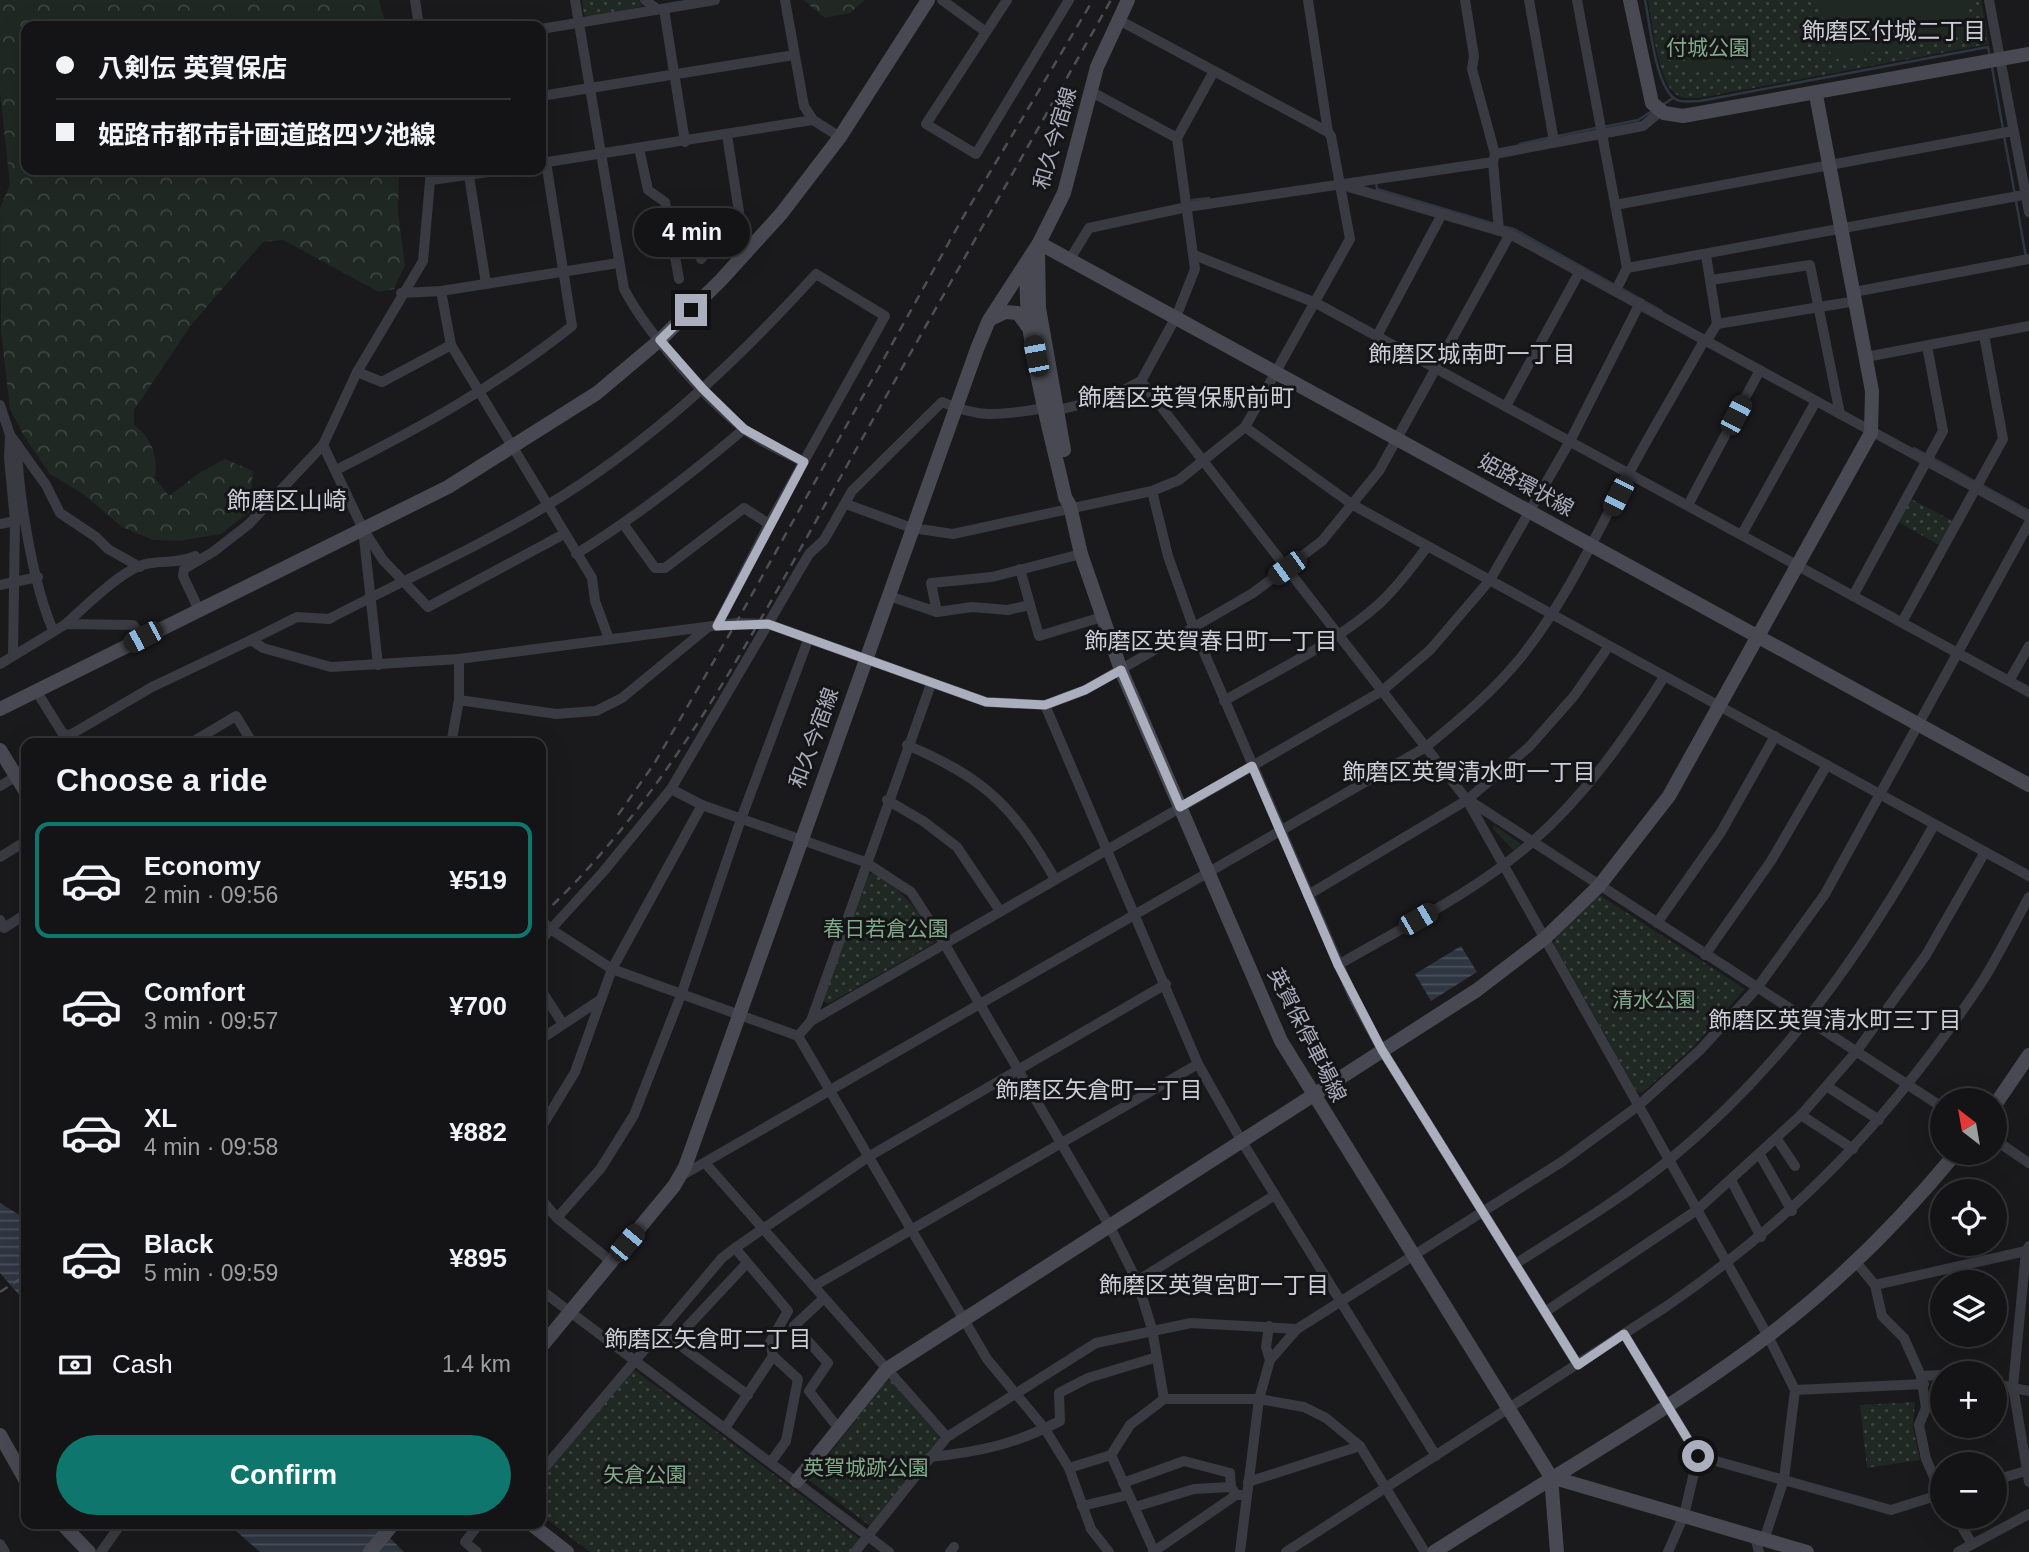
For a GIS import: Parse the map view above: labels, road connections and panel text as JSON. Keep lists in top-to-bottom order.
{
  "streets": {
    "street": ["和久今宿線", "姫路環状線", "英賀保停車場線"]
  },
  "crossings": [
    ["和久今宿線", "姫路環状線"],
    ["和久今宿線", "英賀保停車場線"],
    ["姫路環状線", "英賀保停車場線"]
  ],
  "districts": [
    "飾磨区付城二丁目",
    "飾磨区城南町一丁目",
    "飾磨区英賀保駅前町",
    "飾磨区山崎",
    "飾磨区英賀春日町一丁目",
    "飾磨区英賀清水町一丁目",
    "飾磨区英賀清水町三丁目",
    "飾磨区矢倉町一丁目",
    "飾磨区英賀宮町一丁目",
    "飾磨区矢倉町二丁目"
  ],
  "parks": [
    "付城公園",
    "春日若倉公園",
    "清水公園",
    "英賀城跡公園",
    "矢倉公園"
  ],
  "north": "top left",
  "page": {
    "banner": ["八剣伝 英賀保店", "姫路市都市計画道路四ツ池線"],
    "bubble": "4 min",
    "heading": "Choose a ride",
    "list": [
      {
        "name": "Economy",
        "note": "2 min · 09:56",
        "value": "¥519"
      },
      {
        "name": "Comfort",
        "note": "3 min · 09:57",
        "value": "¥700"
      },
      {
        "name": "XL",
        "note": "4 min · 09:58",
        "value": "¥882"
      },
      {
        "name": "Black",
        "note": "5 min · 09:59",
        "value": "¥895"
      }
    ],
    "map_buttons": ["+", "−"],
    "pay": ["Cash", "1.4 km"],
    "buttons": "Confirm"
  }
}
